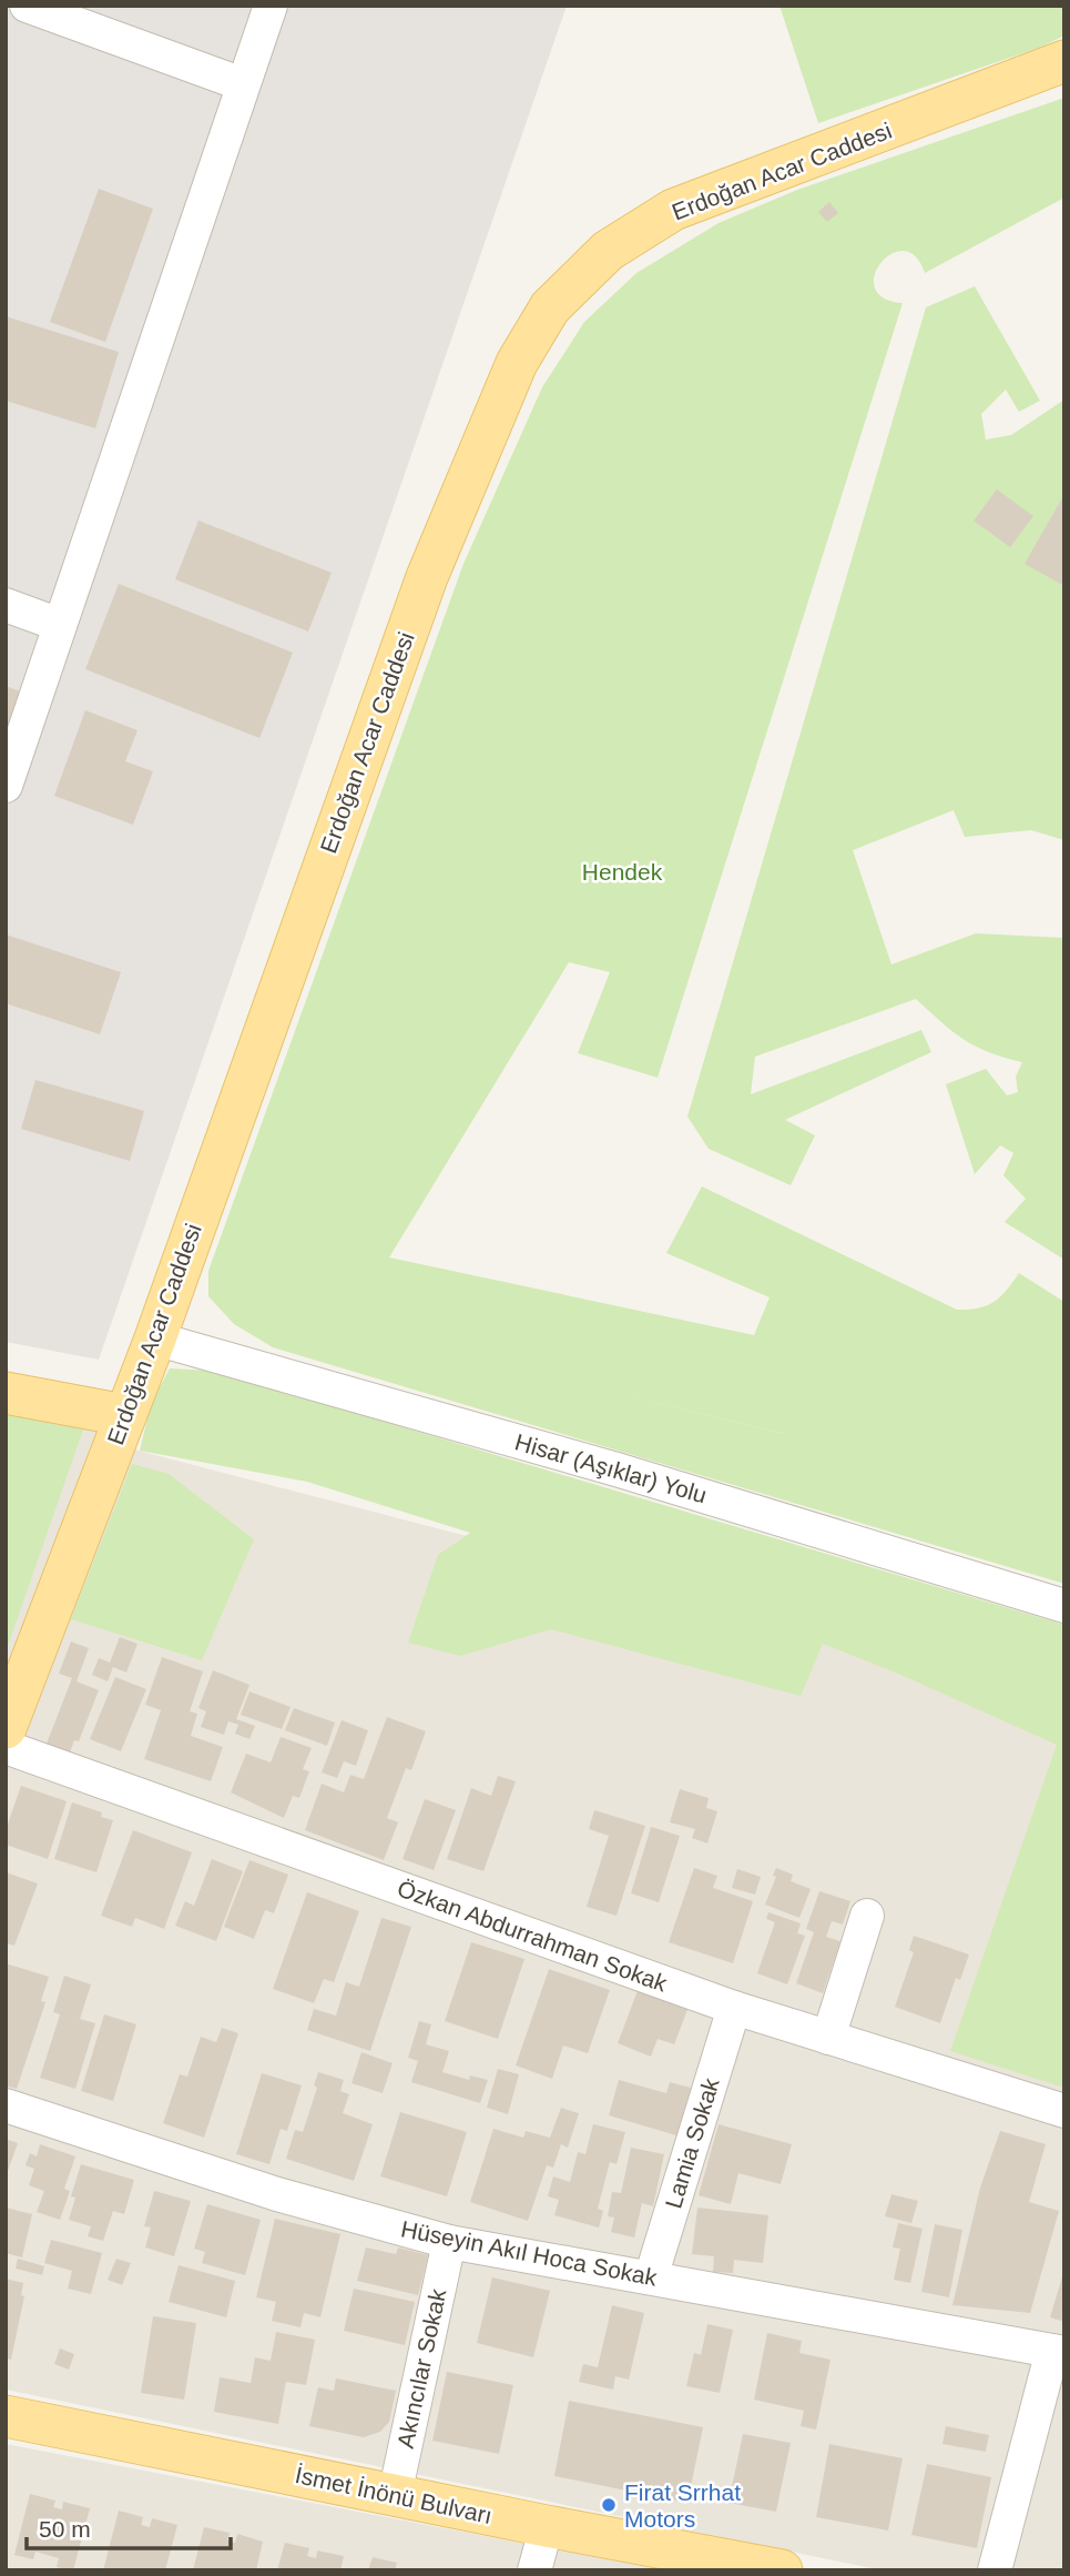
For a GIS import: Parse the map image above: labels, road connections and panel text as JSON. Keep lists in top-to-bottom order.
{
  "streets": {
    "main road": ["Erdoğan Acar Caddesi", "İsmet İnönü Bulvarı"],
    "street": [
      "Hisar (Aşıklar) Yolu",
      "Özkan Abdurrahman Sokak",
      "Lamia Sokak",
      "Hüseyin Akıl Hoca Sokak",
      "Akıncılar Sokak"
    ]
  },
  "crossings": [
    ["Erdoğan Acar Caddesi", "Hisar (Aşıklar) Yolu"],
    ["Özkan Abdurrahman Sokak", "Lamia Sokak"],
    ["Lamia Sokak", "Hüseyin Akıl Hoca Sokak"],
    ["Hüseyin Akıl Hoca Sokak", "Akıncılar Sokak"],
    ["Akıncılar Sokak", "İsmet İnönü Bulvarı"]
  ],
  "parks": ["Hendek"],
  "places": ["Firat Srrhat Motors"],
  "scale_bar": "50 m"
}
